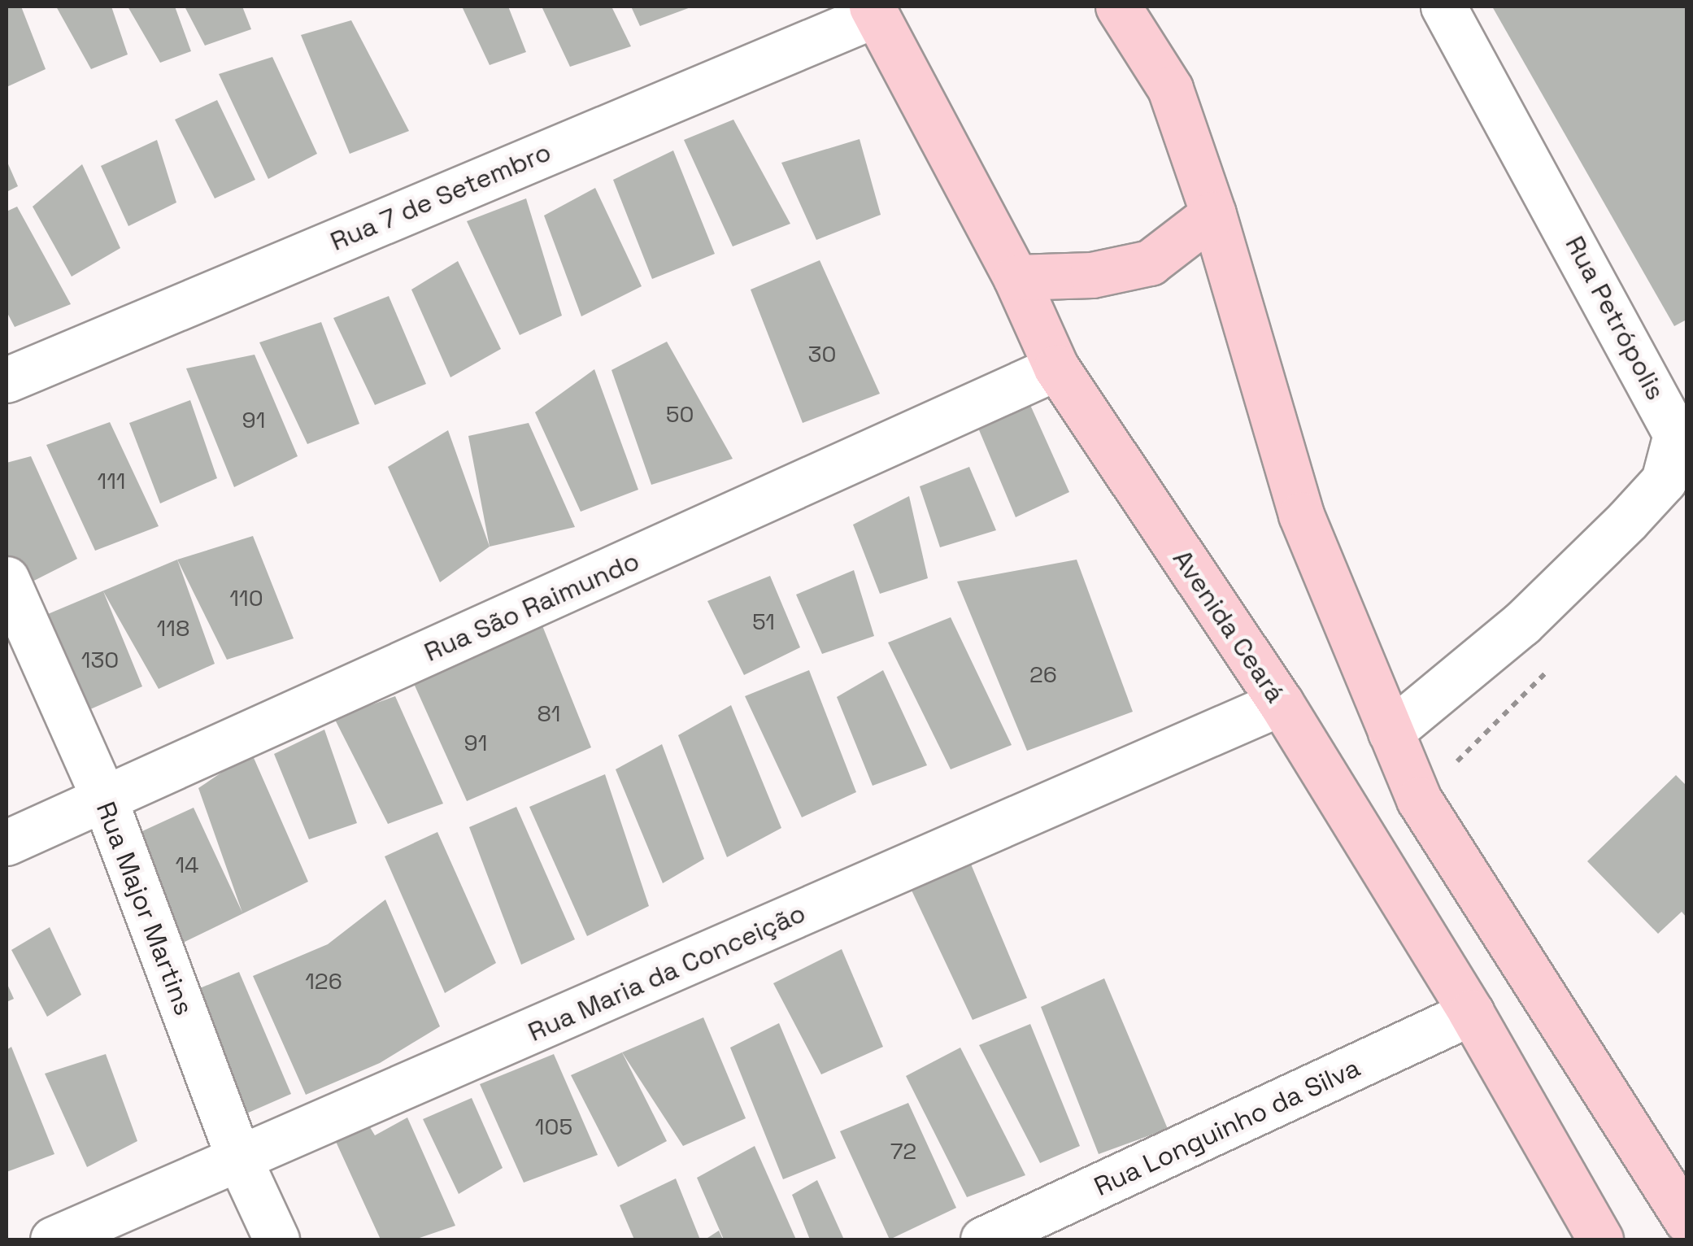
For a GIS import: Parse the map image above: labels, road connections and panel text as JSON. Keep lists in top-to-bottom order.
{
  "streets": {
    "main road": ["Avenida Ceará"],
    "street": [
      "Rua 7 de Setembro",
      "Rua Petrópolis",
      "Rua São Raimundo",
      "Rua Major Martins",
      "Rua Maria da Conceição",
      "Rua Longuinho da Silva"
    ]
  },
  "crossings": [
    ["Rua 7 de Setembro", "Avenida Ceará"],
    ["Rua São Raimundo", "Avenida Ceará"],
    ["Rua São Raimundo", "Rua Major Martins"],
    ["Avenida Ceará", "Rua Maria da Conceição"],
    ["Avenida Ceará", "Rua Longuinho da Silva"],
    ["Rua Major Martins", "Rua Maria da Conceição"]
  ],
  "house_numbers": [
    "30",
    "50",
    "91",
    "111",
    "110",
    "51",
    "118",
    "130",
    "26",
    "81",
    "91",
    "14",
    "126",
    "105",
    "72"
  ]
}
